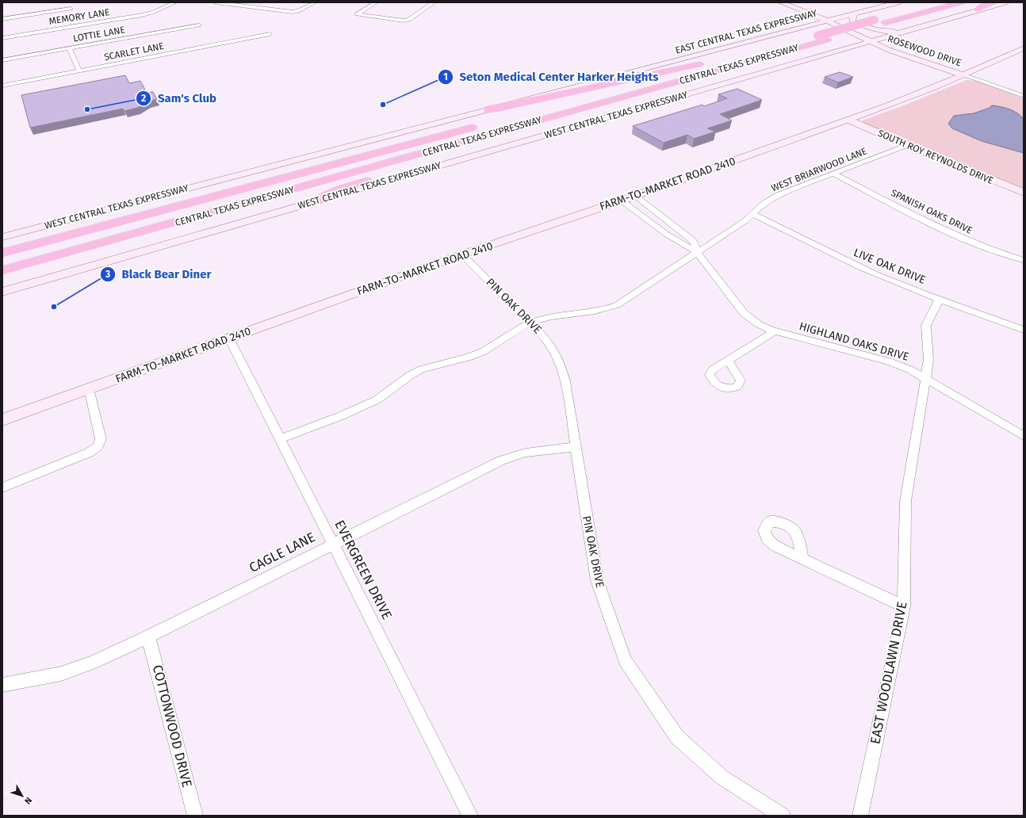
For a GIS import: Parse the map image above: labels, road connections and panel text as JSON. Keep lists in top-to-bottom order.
{
  "streets": {
    "highway": ["CENTRAL TEXAS EXPRESSWAY"],
    "main road": [
      "EAST CENTRAL TEXAS EXPRESSWAY",
      "ROSEWOOD DRIVE",
      "WEST CENTRAL TEXAS EXPRESSWAY",
      "SOUTH ROY REYNOLDS DRIVE",
      "FARM-TO-MARKET ROAD 2410"
    ],
    "street": [
      "MEMORY LANE",
      "LOTTIE LANE",
      "SCARLET LANE",
      "WEST BRIARWOOD LANE",
      "SPANISH OAKS DRIVE",
      "LIVE OAK DRIVE",
      "PIN OAK DRIVE",
      "HIGHLAND OAKS DRIVE",
      "CAGLE LANE",
      "EVERGREEN DRIVE",
      "EAST WOODLAWN DRIVE",
      "COTTONWOOD DRIVE"
    ]
  },
  "crossings": [
    ["EAST CENTRAL TEXAS EXPRESSWAY", "ROSEWOOD DRIVE"],
    ["EAST CENTRAL TEXAS EXPRESSWAY", "WEST CENTRAL TEXAS EXPRESSWAY"],
    ["ROSEWOOD DRIVE", "FARM-TO-MARKET ROAD 2410"],
    ["SOUTH ROY REYNOLDS DRIVE", "WEST BRIARWOOD LANE"],
    ["SOUTH ROY REYNOLDS DRIVE", "FARM-TO-MARKET ROAD 2410"],
    ["WEST BRIARWOOD LANE", "SPANISH OAKS DRIVE"],
    ["WEST BRIARWOOD LANE", "LIVE OAK DRIVE"],
    ["WEST BRIARWOOD LANE", "PIN OAK DRIVE"],
    ["WEST BRIARWOOD LANE", "HIGHLAND OAKS DRIVE"],
    ["WEST BRIARWOOD LANE", "EVERGREEN DRIVE"],
    ["FARM-TO-MARKET ROAD 2410", "PIN OAK DRIVE"],
    ["FARM-TO-MARKET ROAD 2410", "HIGHLAND OAKS DRIVE"],
    ["FARM-TO-MARKET ROAD 2410", "EVERGREEN DRIVE"],
    ["LIVE OAK DRIVE", "EAST WOODLAWN DRIVE"],
    ["PIN OAK DRIVE", "CAGLE LANE"],
    ["HIGHLAND OAKS DRIVE", "EAST WOODLAWN DRIVE"],
    ["CAGLE LANE", "EVERGREEN DRIVE"],
    ["CAGLE LANE", "COTTONWOOD DRIVE"]
  ],
  "places": ["Seton Medical Center Harker Heights", "Sam's Club", "Black Bear Diner"],
  "north": "bottom right"
}
